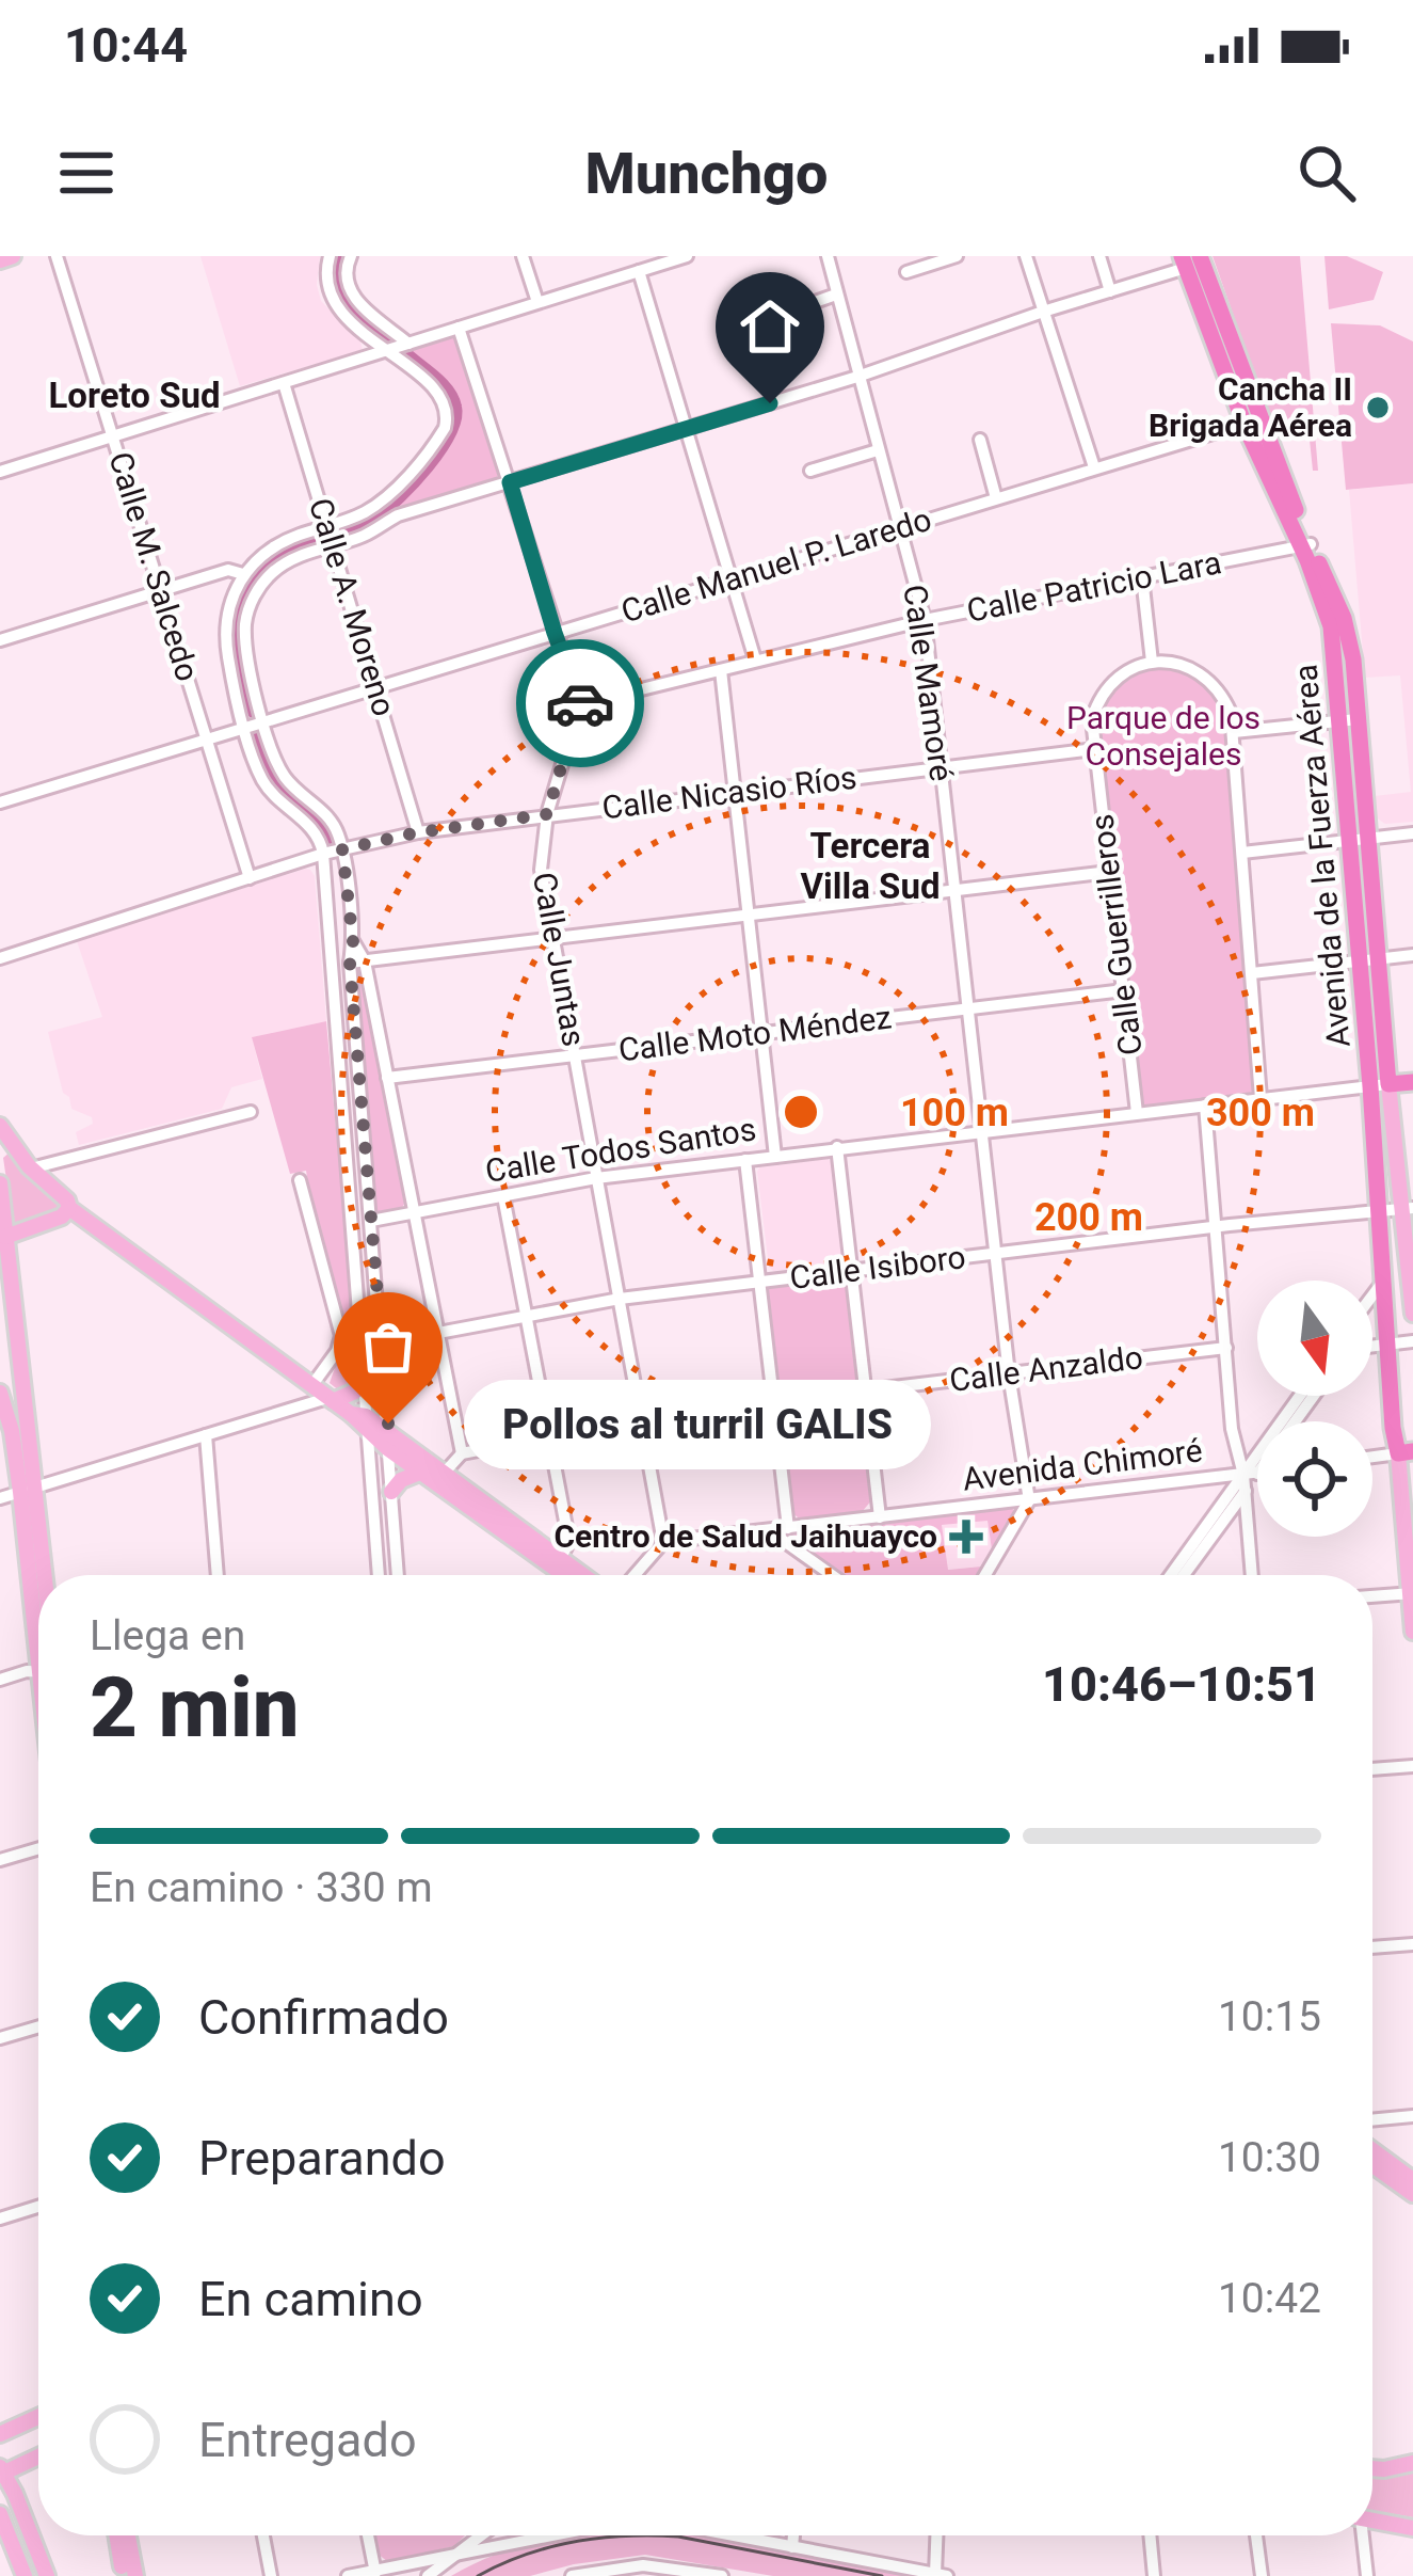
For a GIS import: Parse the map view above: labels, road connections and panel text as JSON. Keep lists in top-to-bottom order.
{
  "streets": {
    "highway": ["Avenida de la Fuerza Aérea", "Calle Todos Santos"],
    "street": [
      "Calle Manuel P. Laredo",
      "Calle M. Salcedo",
      "Calle Patricio Lara",
      "Calle A. Moreno",
      "Calle Mamoré",
      "Calle Nicasio Ríos",
      "Calle Guerrilleros",
      "Calle Juntas",
      "Calle Moto Méndez",
      "Calle Isiboro",
      "Calle Anzaldo",
      "Avenida Chimoré"
    ]
  },
  "crossings": [
    ["Calle Manuel P. Laredo", "Calle M. Salcedo"],
    ["Calle Manuel P. Laredo", "Calle A. Moreno"],
    ["Calle Manuel P. Laredo", "Calle Mamoré"],
    ["Calle Manuel P. Laredo", "Avenida de la Fuerza Aérea"],
    ["Calle M. Salcedo", "Calle Nicasio Ríos"],
    ["Calle Patricio Lara", "Calle Mamoré"],
    ["Calle Patricio Lara", "Avenida de la Fuerza Aérea"],
    ["Calle Patricio Lara", "Calle Juntas"],
    ["Calle A. Moreno", "Calle Nicasio Ríos"],
    ["Calle Mamoré", "Calle Nicasio Ríos"],
    ["Calle Mamoré", "Calle Moto Méndez"],
    ["Calle Mamoré", "Calle Todos Santos"],
    ["Calle Mamoré", "Calle Isiboro"],
    ["Calle Mamoré", "Calle Anzaldo"],
    ["Calle Mamoré", "Avenida Chimoré"],
    ["Calle Nicasio Ríos", "Calle Guerrilleros"],
    ["Calle Nicasio Ríos", "Calle Juntas"],
    ["Avenida de la Fuerza Aérea", "Calle Todos Santos"],
    ["Avenida de la Fuerza Aérea", "Calle Isiboro"],
    ["Calle Guerrilleros", "Calle Moto Méndez"],
    ["Calle Guerrilleros", "Calle Todos Santos"],
    ["Calle Juntas", "Calle Moto Méndez"],
    ["Calle Juntas", "Calle Todos Santos"],
    ["Calle Juntas", "Calle Isiboro"],
    ["Calle Juntas", "Avenida Chimoré"]
  ],
  "districts": ["Loreto Sud", "Tercera Villa Sud"],
  "parks": ["Parque de los Consejales"],
  "places": {
    "other": ["Cancha II Brigada Aérea", "Pollos al turril GALIS"],
    "health": ["Centro de Salud Jaihuayco"]
  },
  "north": "bottom",
  "page": {
    "status": "10:44",
    "header": "Munchgo",
    "bubble": "Pollos al turril GALIS",
    "heading": ["2 min", "Llega en", "10:46–10:51"],
    "bar": "En camino · 330 m",
    "list": [
      ["Confirmado", "10:15"],
      ["Preparando", "10:30"],
      ["En camino", "10:42"],
      "Entregado"
    ]
  },
  "rings": ["100 m", "300 m", "200 m"]
}
